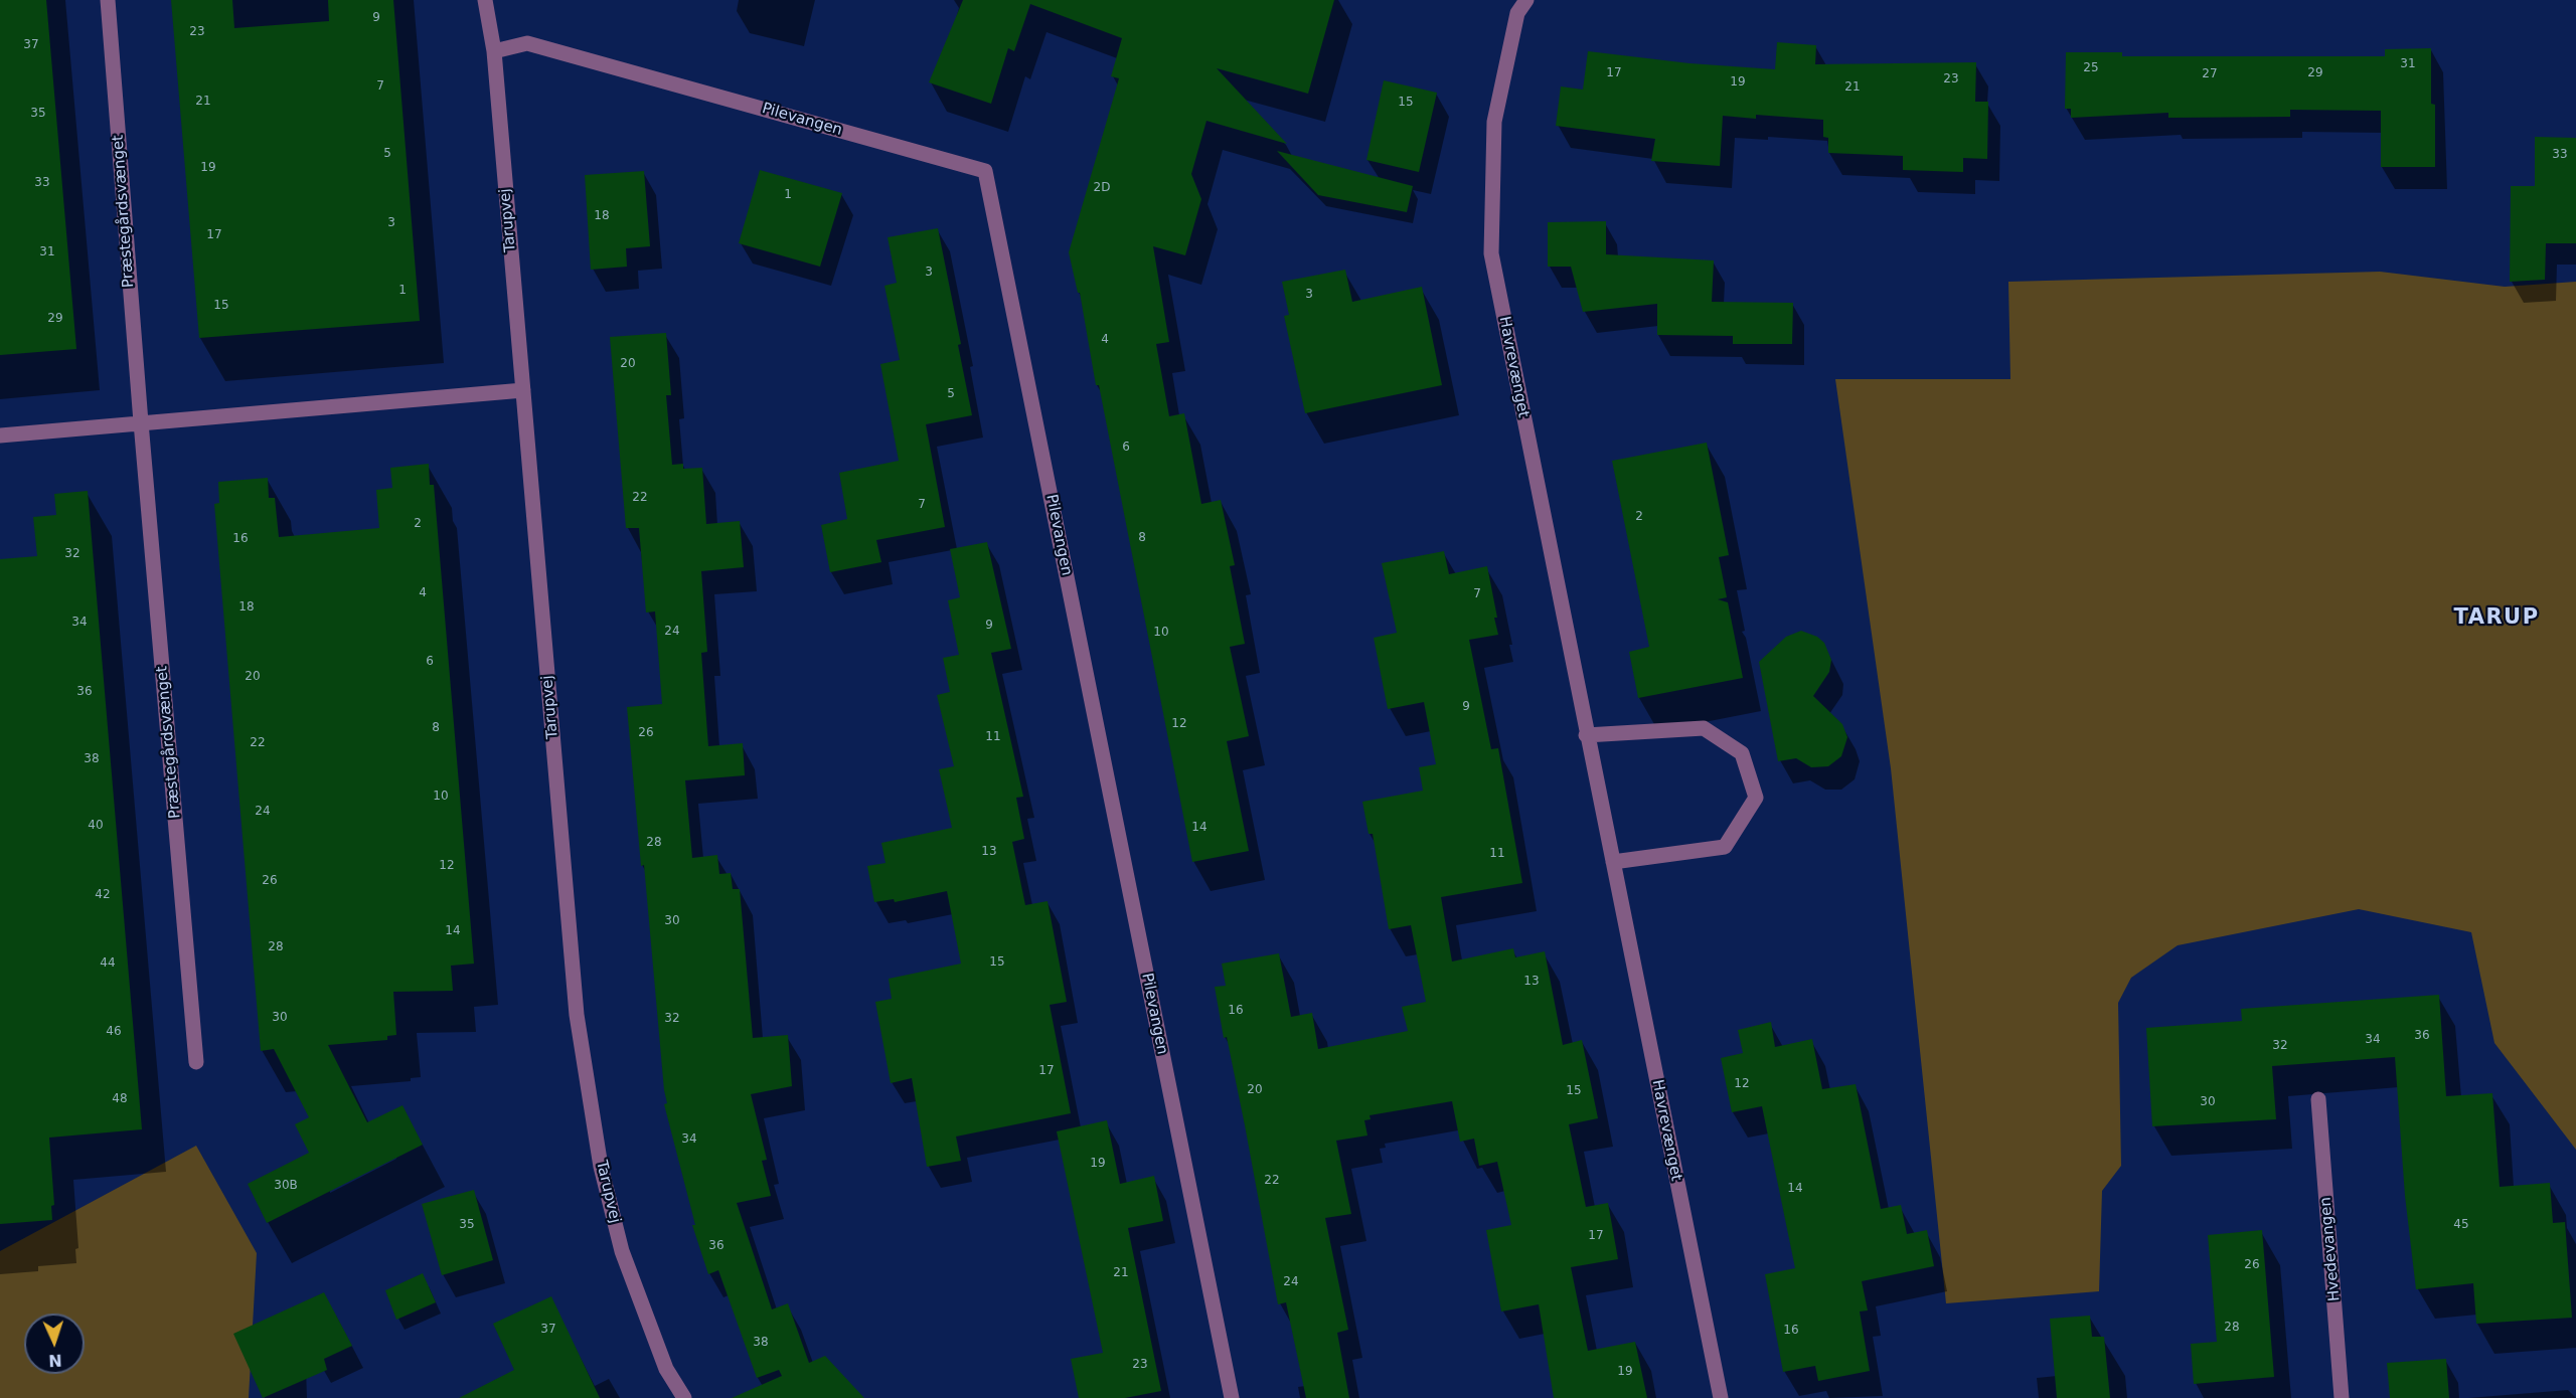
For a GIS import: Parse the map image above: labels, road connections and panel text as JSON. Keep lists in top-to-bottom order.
{
  "streets": {
    "street": [
      "Pilevangen",
      "Præstegårdsvænget",
      "Tarupvej",
      "Havrevænget",
      "Hvedevangen"
    ]
  },
  "crossings": [
    ["Pilevangen", "Tarupvej"]
  ],
  "districts": ["TARUP"],
  "house_numbers": [
    "9",
    "23",
    "37",
    "31",
    "25",
    "17",
    "29",
    "27",
    "23",
    "19",
    "7",
    "21",
    "21",
    "15",
    "35",
    "5",
    "33",
    "19",
    "33",
    "2D",
    "1",
    "18",
    "3",
    "17",
    "31",
    "3",
    "1",
    "3",
    "15",
    "29",
    "4",
    "20",
    "5",
    "6",
    "22",
    "7",
    "2",
    "2",
    "8",
    "16",
    "32",
    "4",
    "7",
    "18",
    "34",
    "9",
    "24",
    "10",
    "6",
    "20",
    "36",
    "9",
    "12",
    "8",
    "26",
    "11",
    "22",
    "38",
    "10",
    "24",
    "40",
    "14",
    "28",
    "13",
    "11",
    "12",
    "26",
    "42",
    "30",
    "14",
    "28",
    "15",
    "44",
    "13",
    "16",
    "30",
    "32",
    "46",
    "36",
    "34",
    "32",
    "17",
    "12",
    "20",
    "15",
    "48",
    "30",
    "34",
    "19",
    "22",
    "30B",
    "14",
    "35",
    "45",
    "17",
    "36",
    "26",
    "21",
    "24",
    "28",
    "37",
    "16",
    "38",
    "23",
    "19"
  ],
  "north": "bottom"
}
